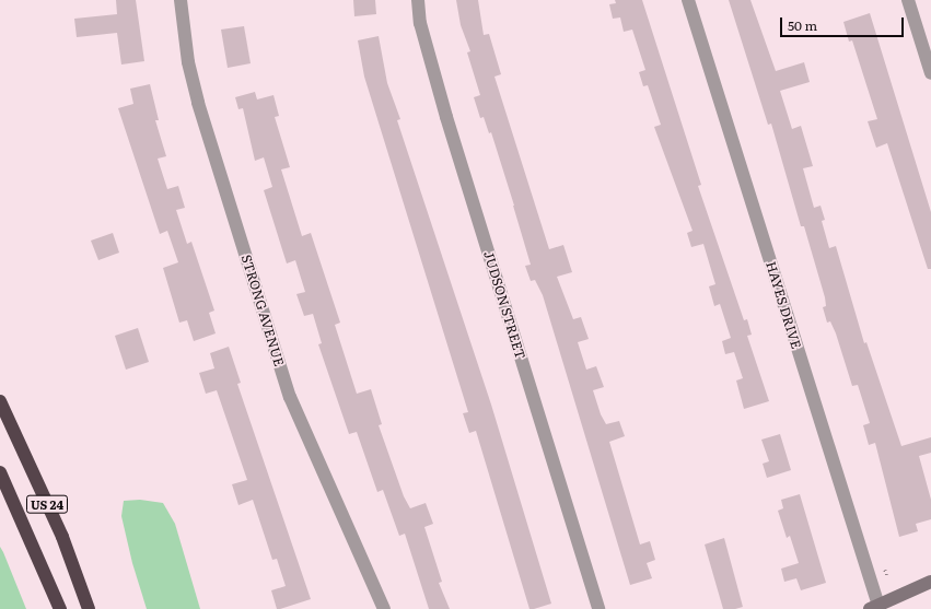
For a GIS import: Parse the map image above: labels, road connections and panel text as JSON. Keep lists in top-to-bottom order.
{
  "streets": {
    "highway": ["US 24"],
    "street": ["JUDSON STREET", "HAYES DRIVE", "STRONG AVENUE"]
  },
  "scale_bar": "50 m"
}
